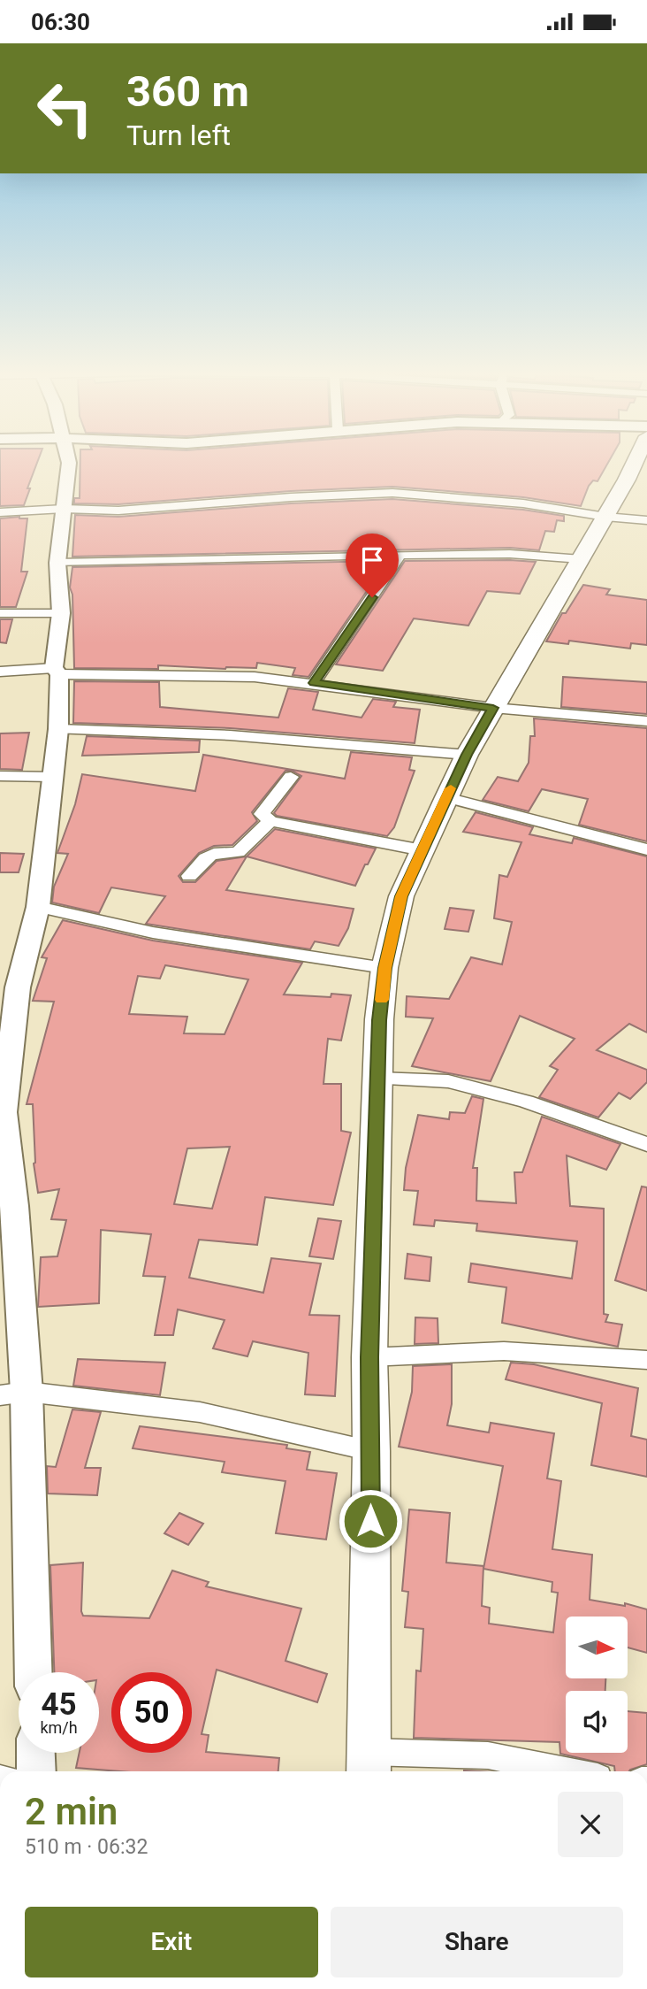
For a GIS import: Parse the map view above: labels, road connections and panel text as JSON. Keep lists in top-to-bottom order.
{
  "north": "right",
  "page": {
    "status": "06:30",
    "turn": ["360 m", "Turn left"],
    "speed": "45 km/h",
    "limit": "50",
    "heading": ["2 min", "510 m · 06:32"],
    "buttons": ["Exit", "Share"]
  }
}
